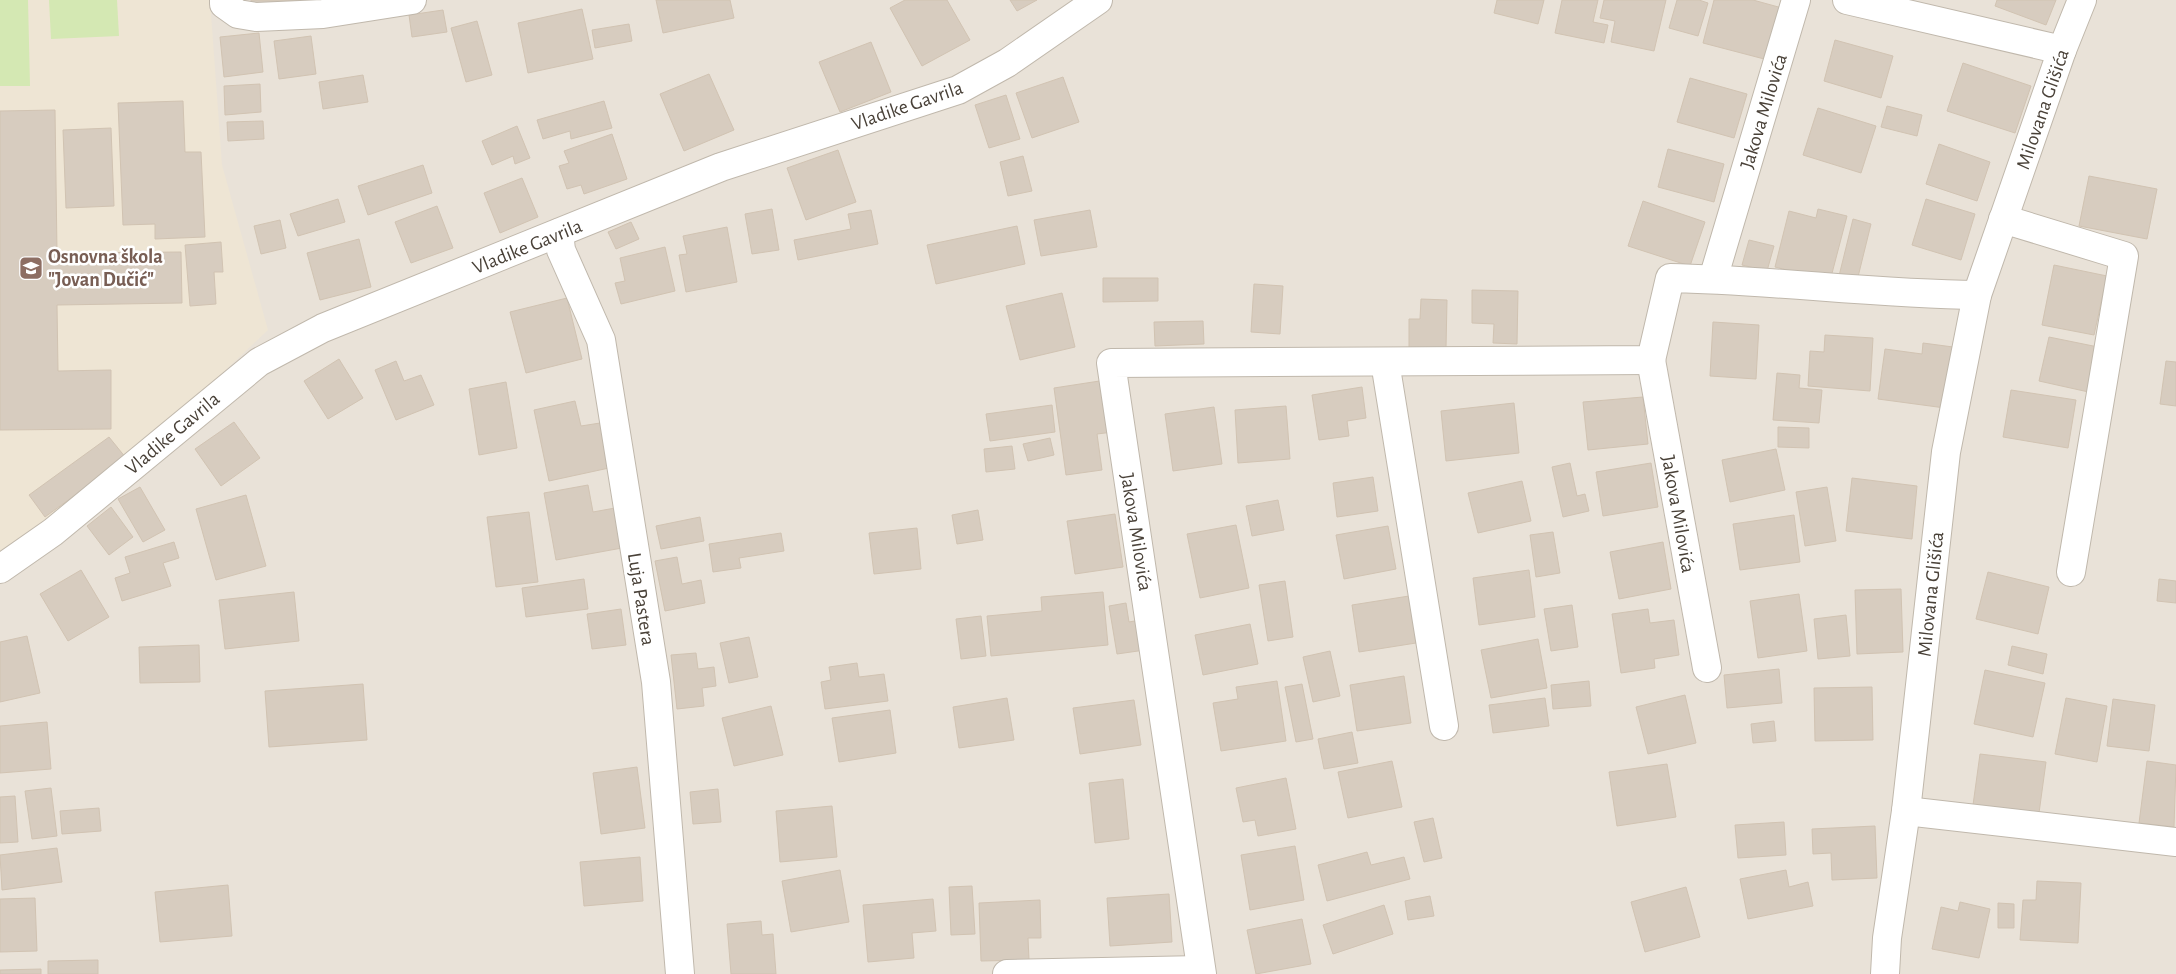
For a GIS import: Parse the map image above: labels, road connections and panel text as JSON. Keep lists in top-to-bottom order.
{
  "streets": {
    "street": [
      "Vladike Gavrila",
      "Milovana Glišića",
      "Jakova Milovića",
      "Luja Pastera"
    ]
  },
  "crossings": [
    ["Vladike Gavrila", "Luja Pastera"],
    ["Milovana Glišića", "Jakova Milovića"]
  ],
  "places": {
    "school or university": ["Osnovna škola \"Jovan Dučić\""]
  }
}
